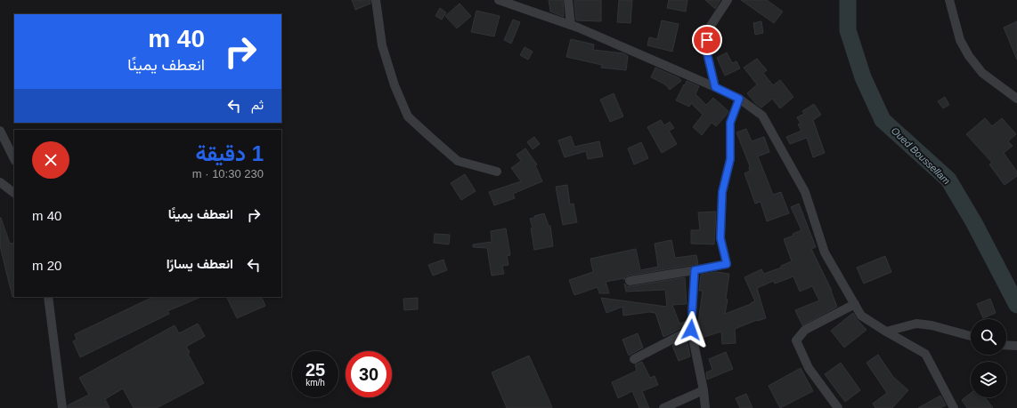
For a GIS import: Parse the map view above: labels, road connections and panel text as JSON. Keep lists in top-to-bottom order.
{
  "water": ["Oued Boussellam"],
  "page": {
    "turn": ["40 m", "انعطف يمينًا"],
    "then": "ثم",
    "heading": ["1 دقيقة", "230 m · 10:30"],
    "list": [
      {
        "name": "انعطف يمينًا",
        "value": "40 m"
      },
      {
        "name": "انعطف يسارًا",
        "value": "20 m"
      }
    ],
    "speed": "25 km/h",
    "limit": "30"
  }
}
